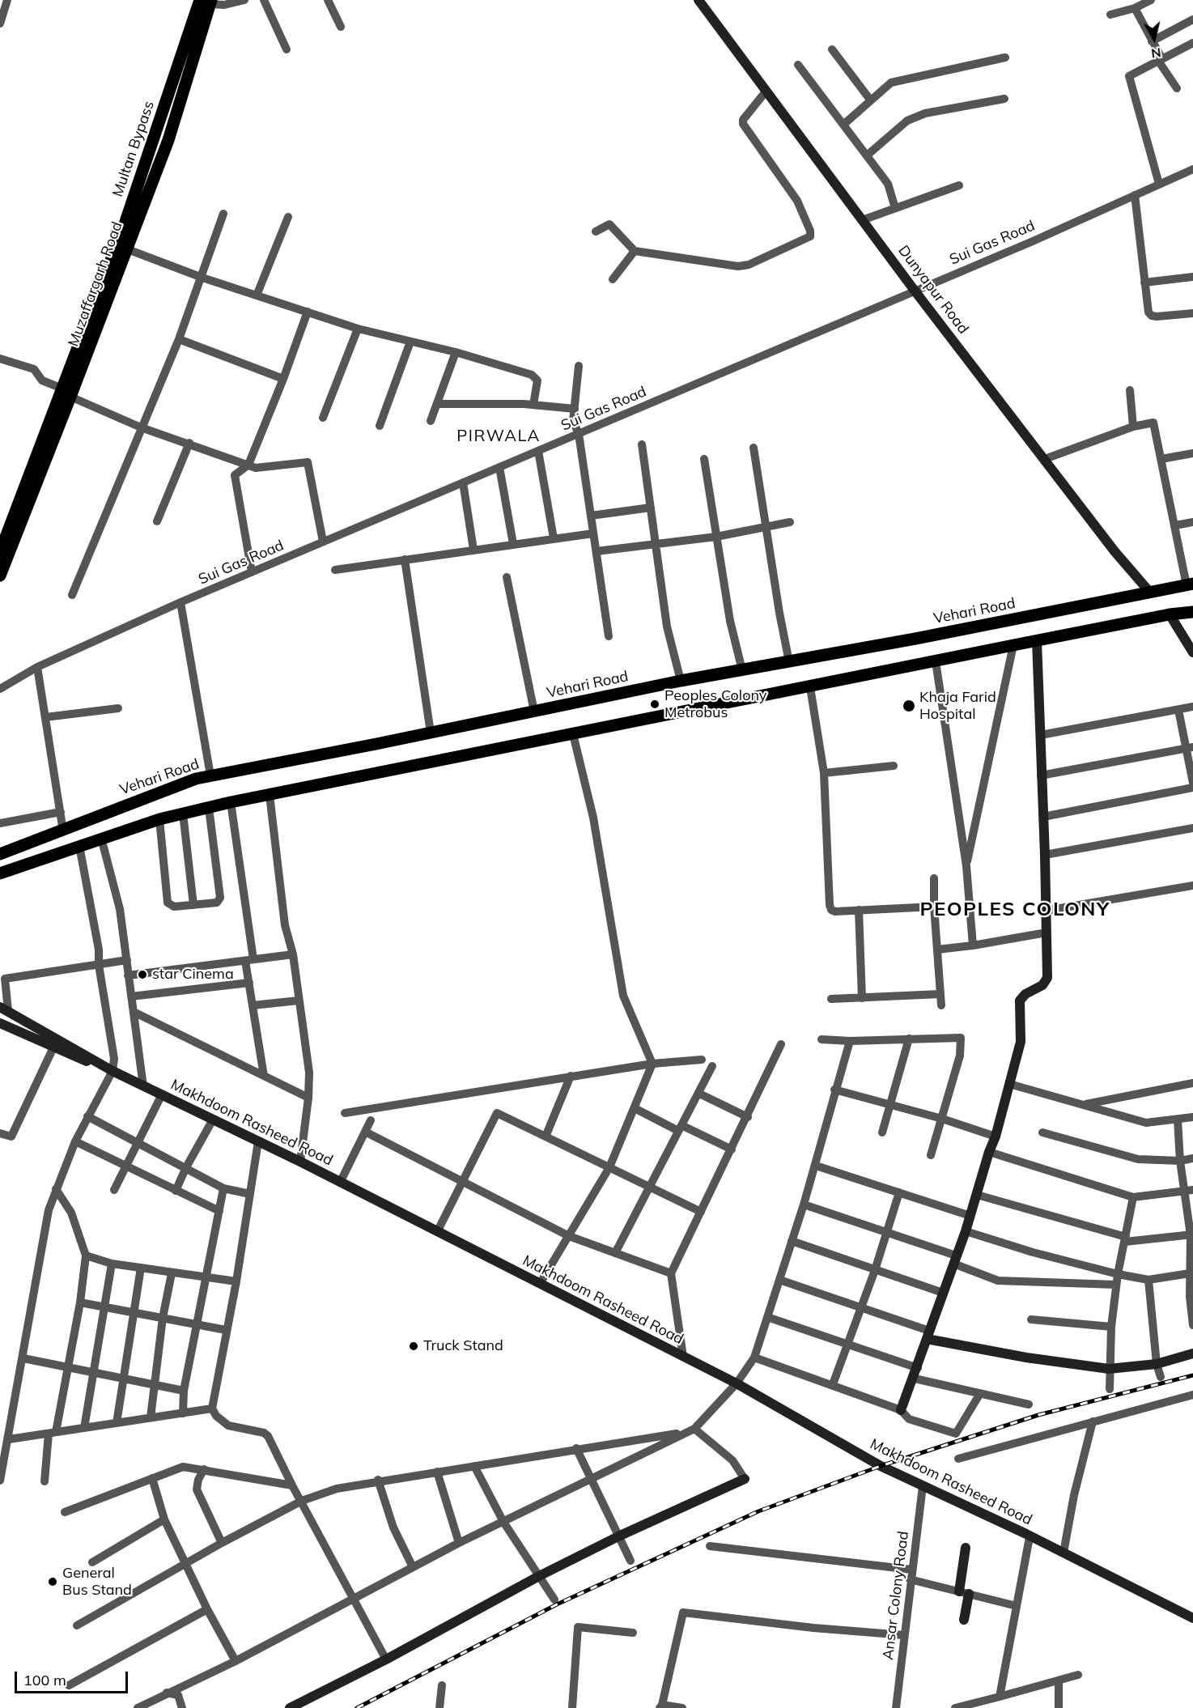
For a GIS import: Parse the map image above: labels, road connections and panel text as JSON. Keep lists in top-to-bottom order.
{
  "streets": {
    "main road": ["Multan Bypass", "Muzaffargarh Road", "Vehari Road"],
    "street": [
      "Sui Gas Road",
      "Dunyapur Road",
      "Makhdoom Rasheed Road",
      "Ansar Colony Road"
    ]
  },
  "crossings": [
    ["Multan Bypass", "Muzaffargarh Road"],
    ["Sui Gas Road", "Dunyapur Road"],
    ["Dunyapur Road", "Vehari Road"],
    ["Makhdoom Rasheed Road", "Ansar Colony Road"]
  ],
  "districts": ["PIRWALA", "PEOPLES COLONY"],
  "places": [
    "Peoples Colony Metrobus",
    "Khaja Farid Hospital",
    "star Cinema",
    "Truck Stand",
    "General Bus Stand"
  ],
  "scale_bar": "100 m",
  "north": "bottom"
}
